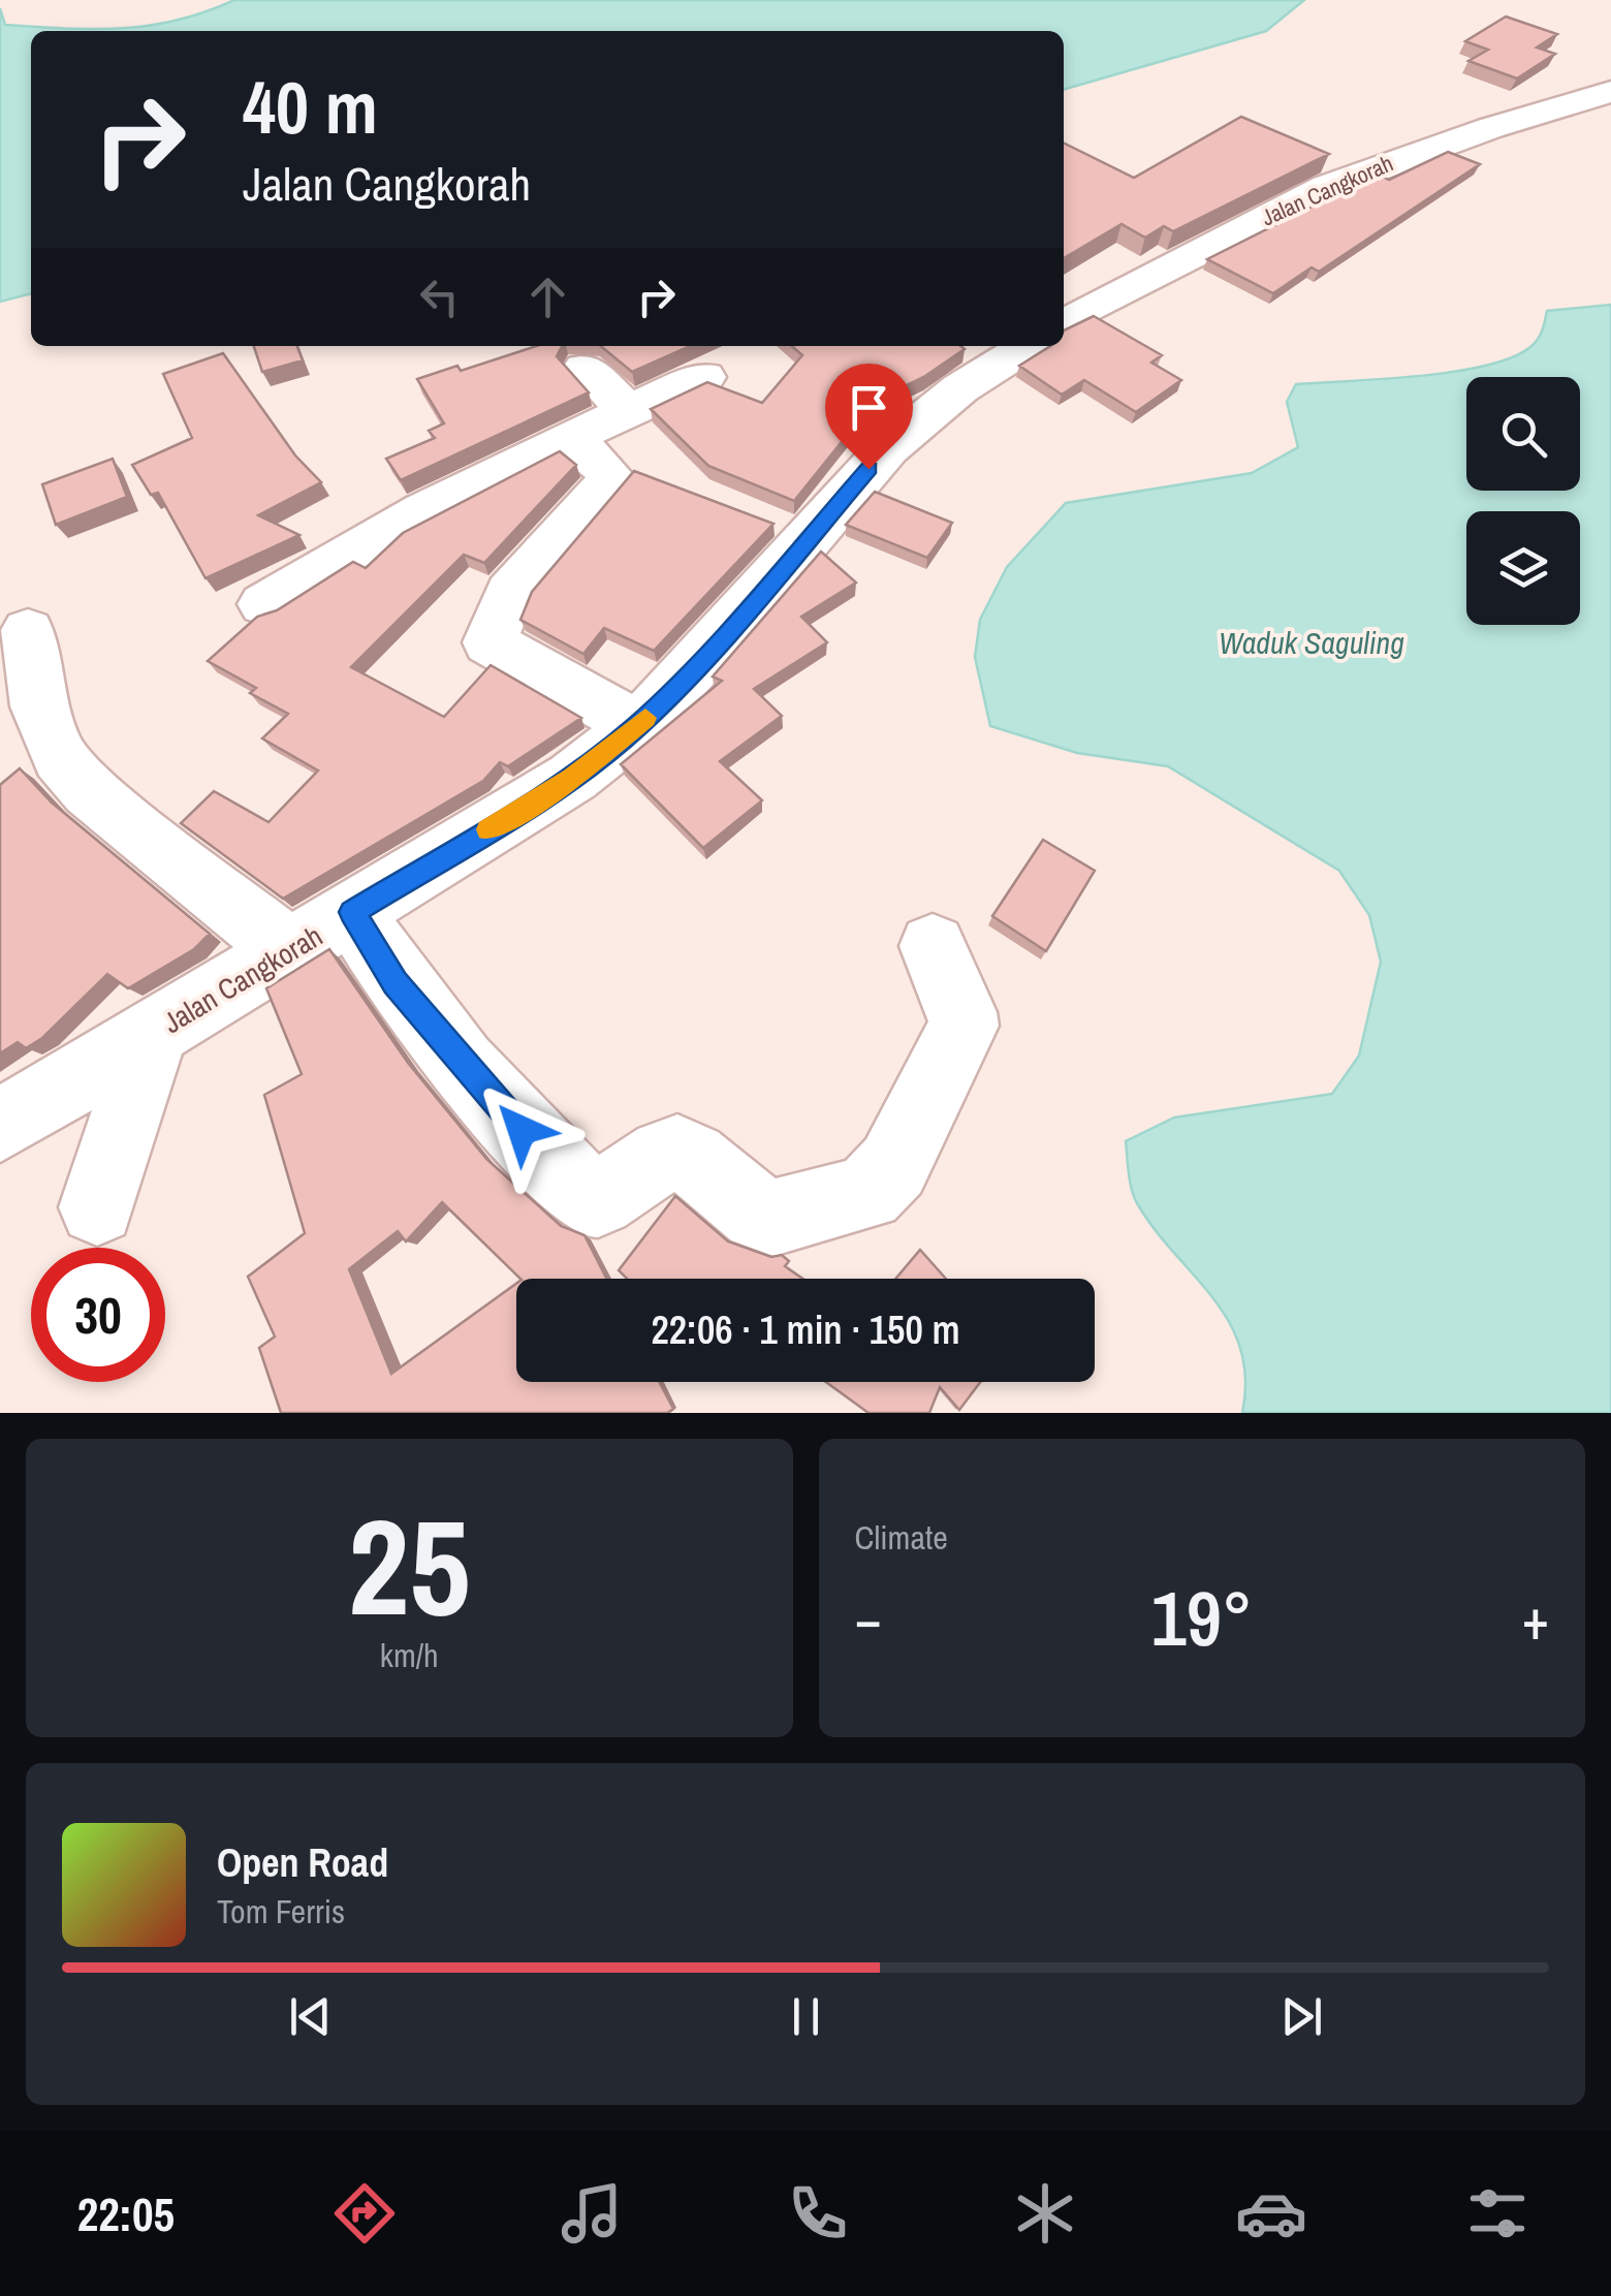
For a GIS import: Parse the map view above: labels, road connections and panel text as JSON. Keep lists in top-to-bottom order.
{
  "streets": {
    "street": ["Jalan Cangkorah"]
  },
  "water": ["Waduk Saguling"],
  "page": {
    "turn": ["40 m", "Jalan Cangkorah"],
    "limit": "30",
    "trip": "22:06 · 1 min · 150 m",
    "tile": [
      ["25", "km/h"],
      "Climate"
    ],
    "heat": ["−", "19°", "+"],
    "song": ["Open Road", "Tom Ferris"],
    "tabs": "22:05"
  }
}
